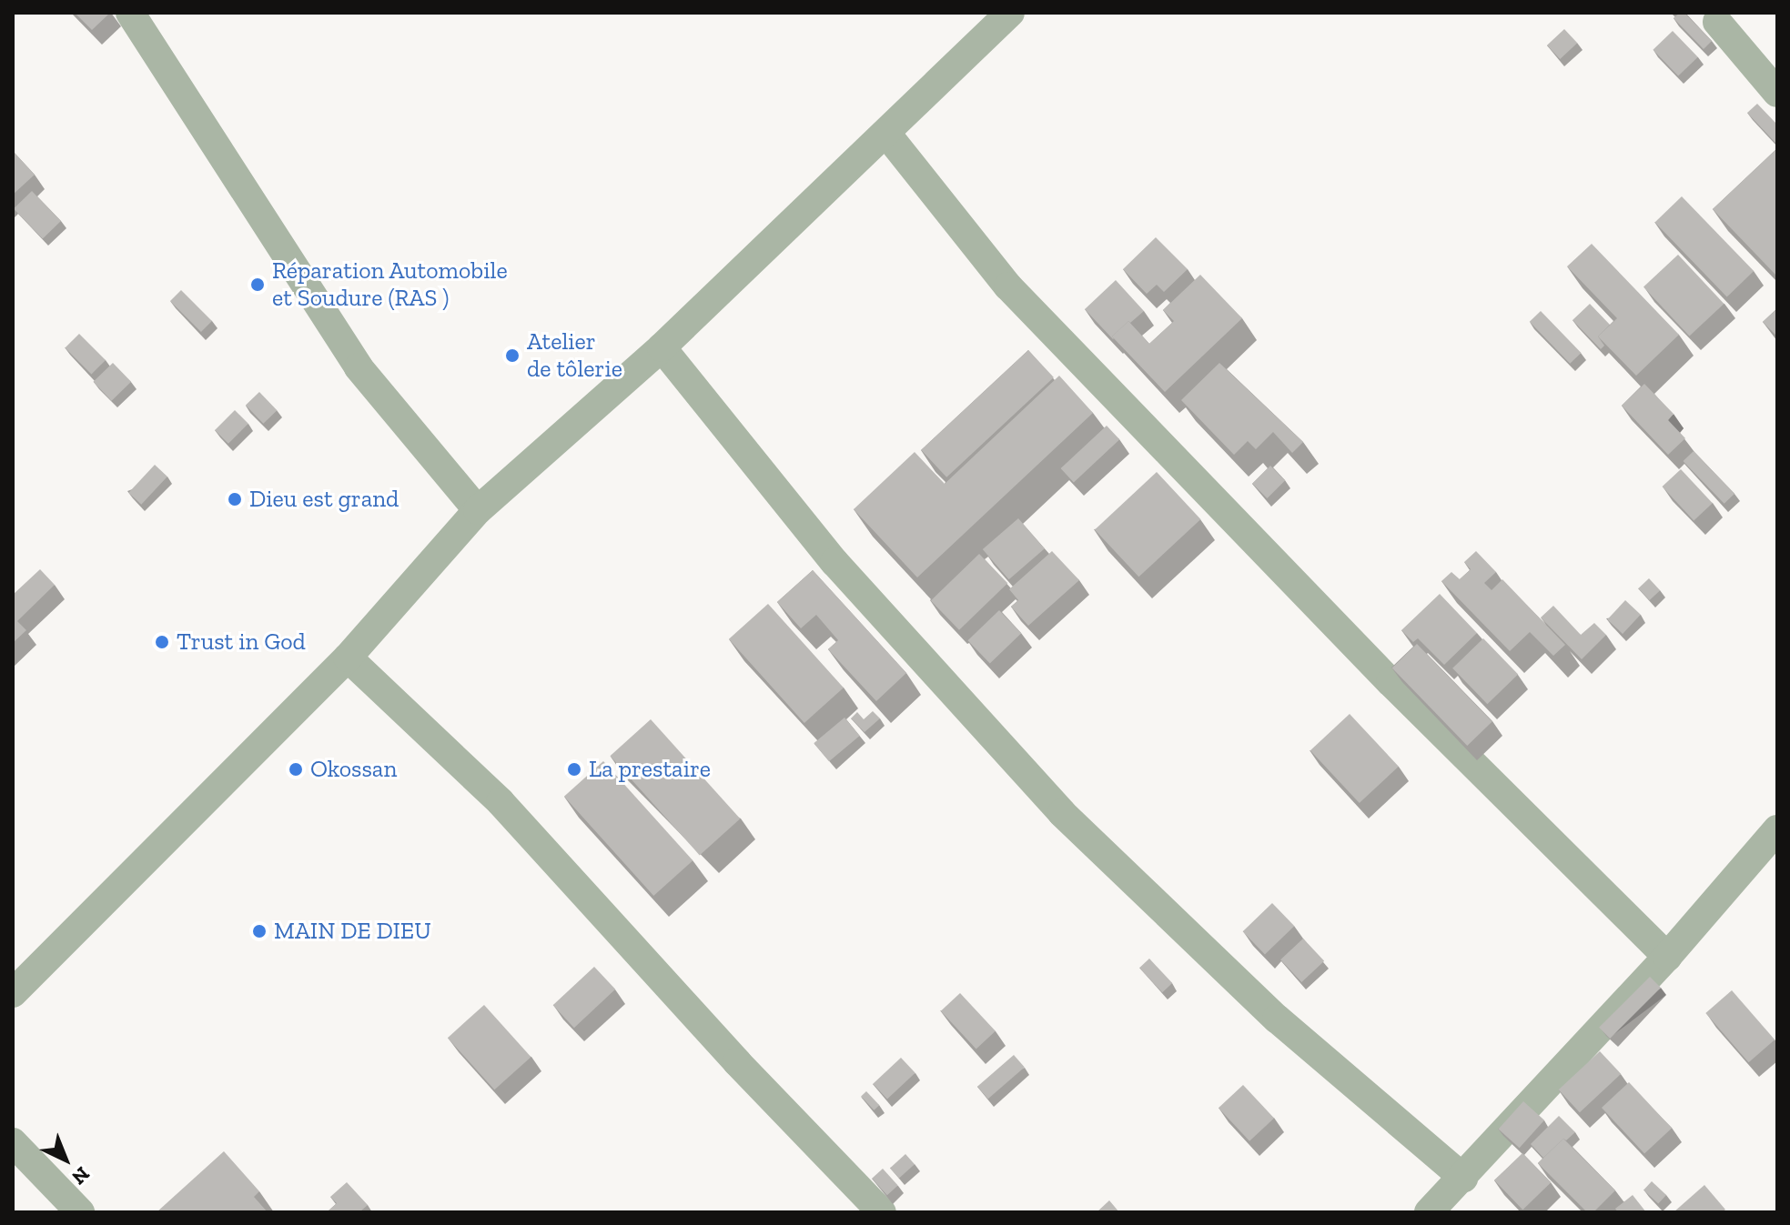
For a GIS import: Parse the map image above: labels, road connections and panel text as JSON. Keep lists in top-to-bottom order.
{
  "places": [
    "Réparation Automobile et Soudure (RAS )",
    "Atelier de tôlerie",
    "Dieu est grand",
    "Trust in God",
    "Okossan",
    "La prestaire",
    "MAIN DE DIEU"
  ],
  "north": "bottom right"
}
